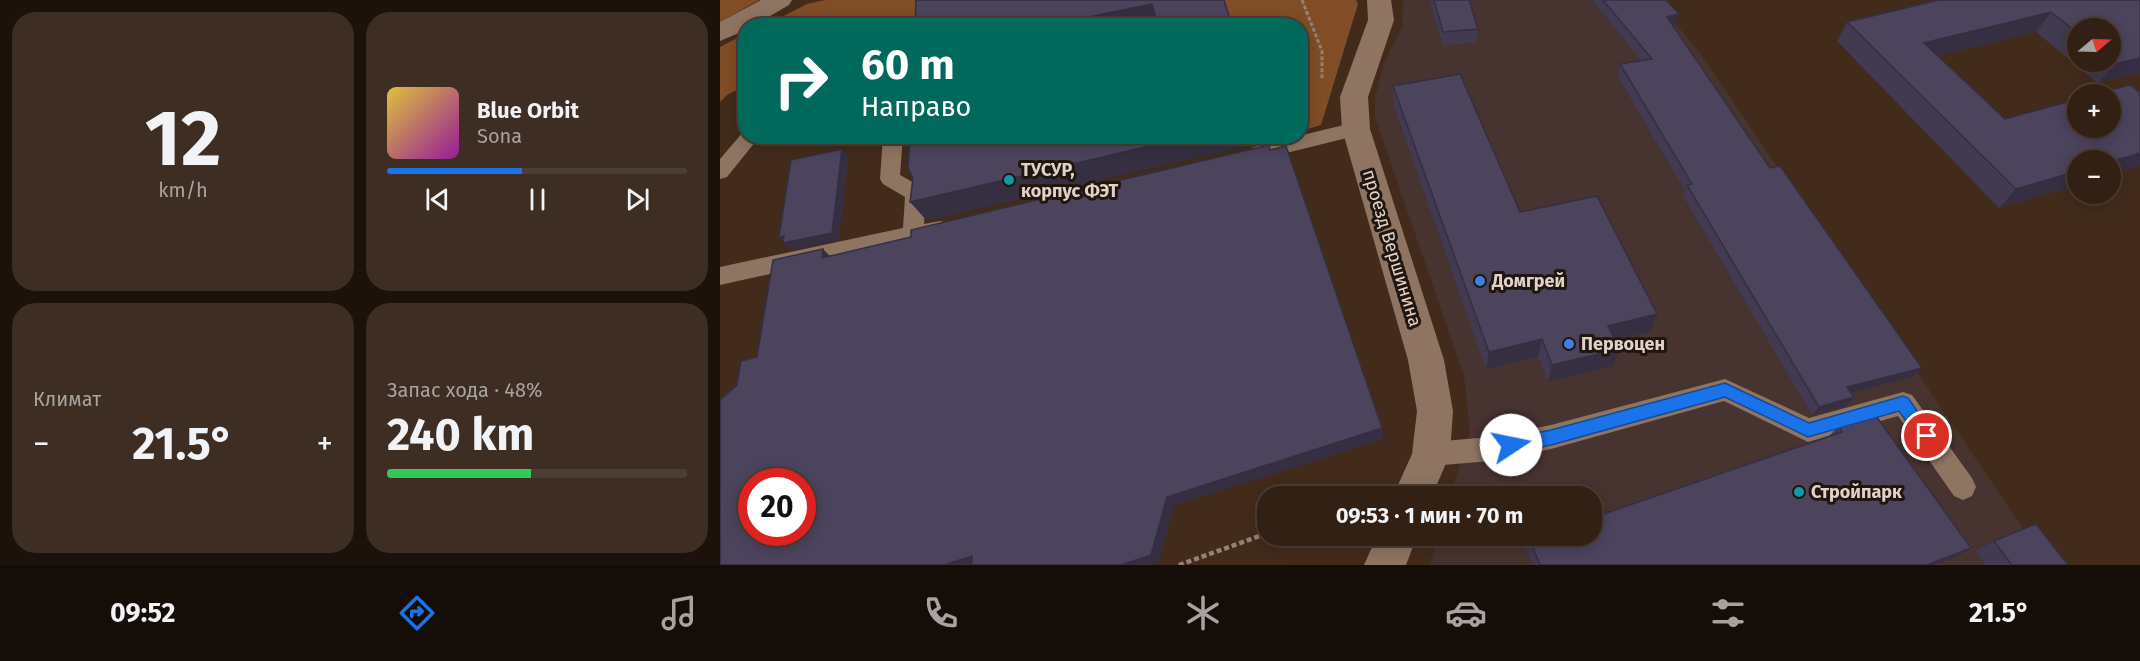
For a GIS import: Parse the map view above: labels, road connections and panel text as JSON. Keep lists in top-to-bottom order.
{
  "streets": {
    "street": ["проезд Вершинина"]
  },
  "places": [
    "ТУСУР, корпус ФЭТ",
    "Домгрей",
    "Первоцен",
    "Стройпарк"
  ],
  "north": "right",
  "page": {
    "tile": [
      ["12", "km/h"],
      "Климат",
      ["Запас хода · 48%", "240 km"]
    ],
    "map_buttons": ["+", "−"],
    "turn": ["60 m", "Направо"],
    "song": ["Blue Orbit", "Sona"],
    "heat": ["−", "21.5°", "+"],
    "limit": "20",
    "trip": "09:53 · 1 мин · 70 m",
    "tabs": ["09:52", "21.5°"]
  }
}
